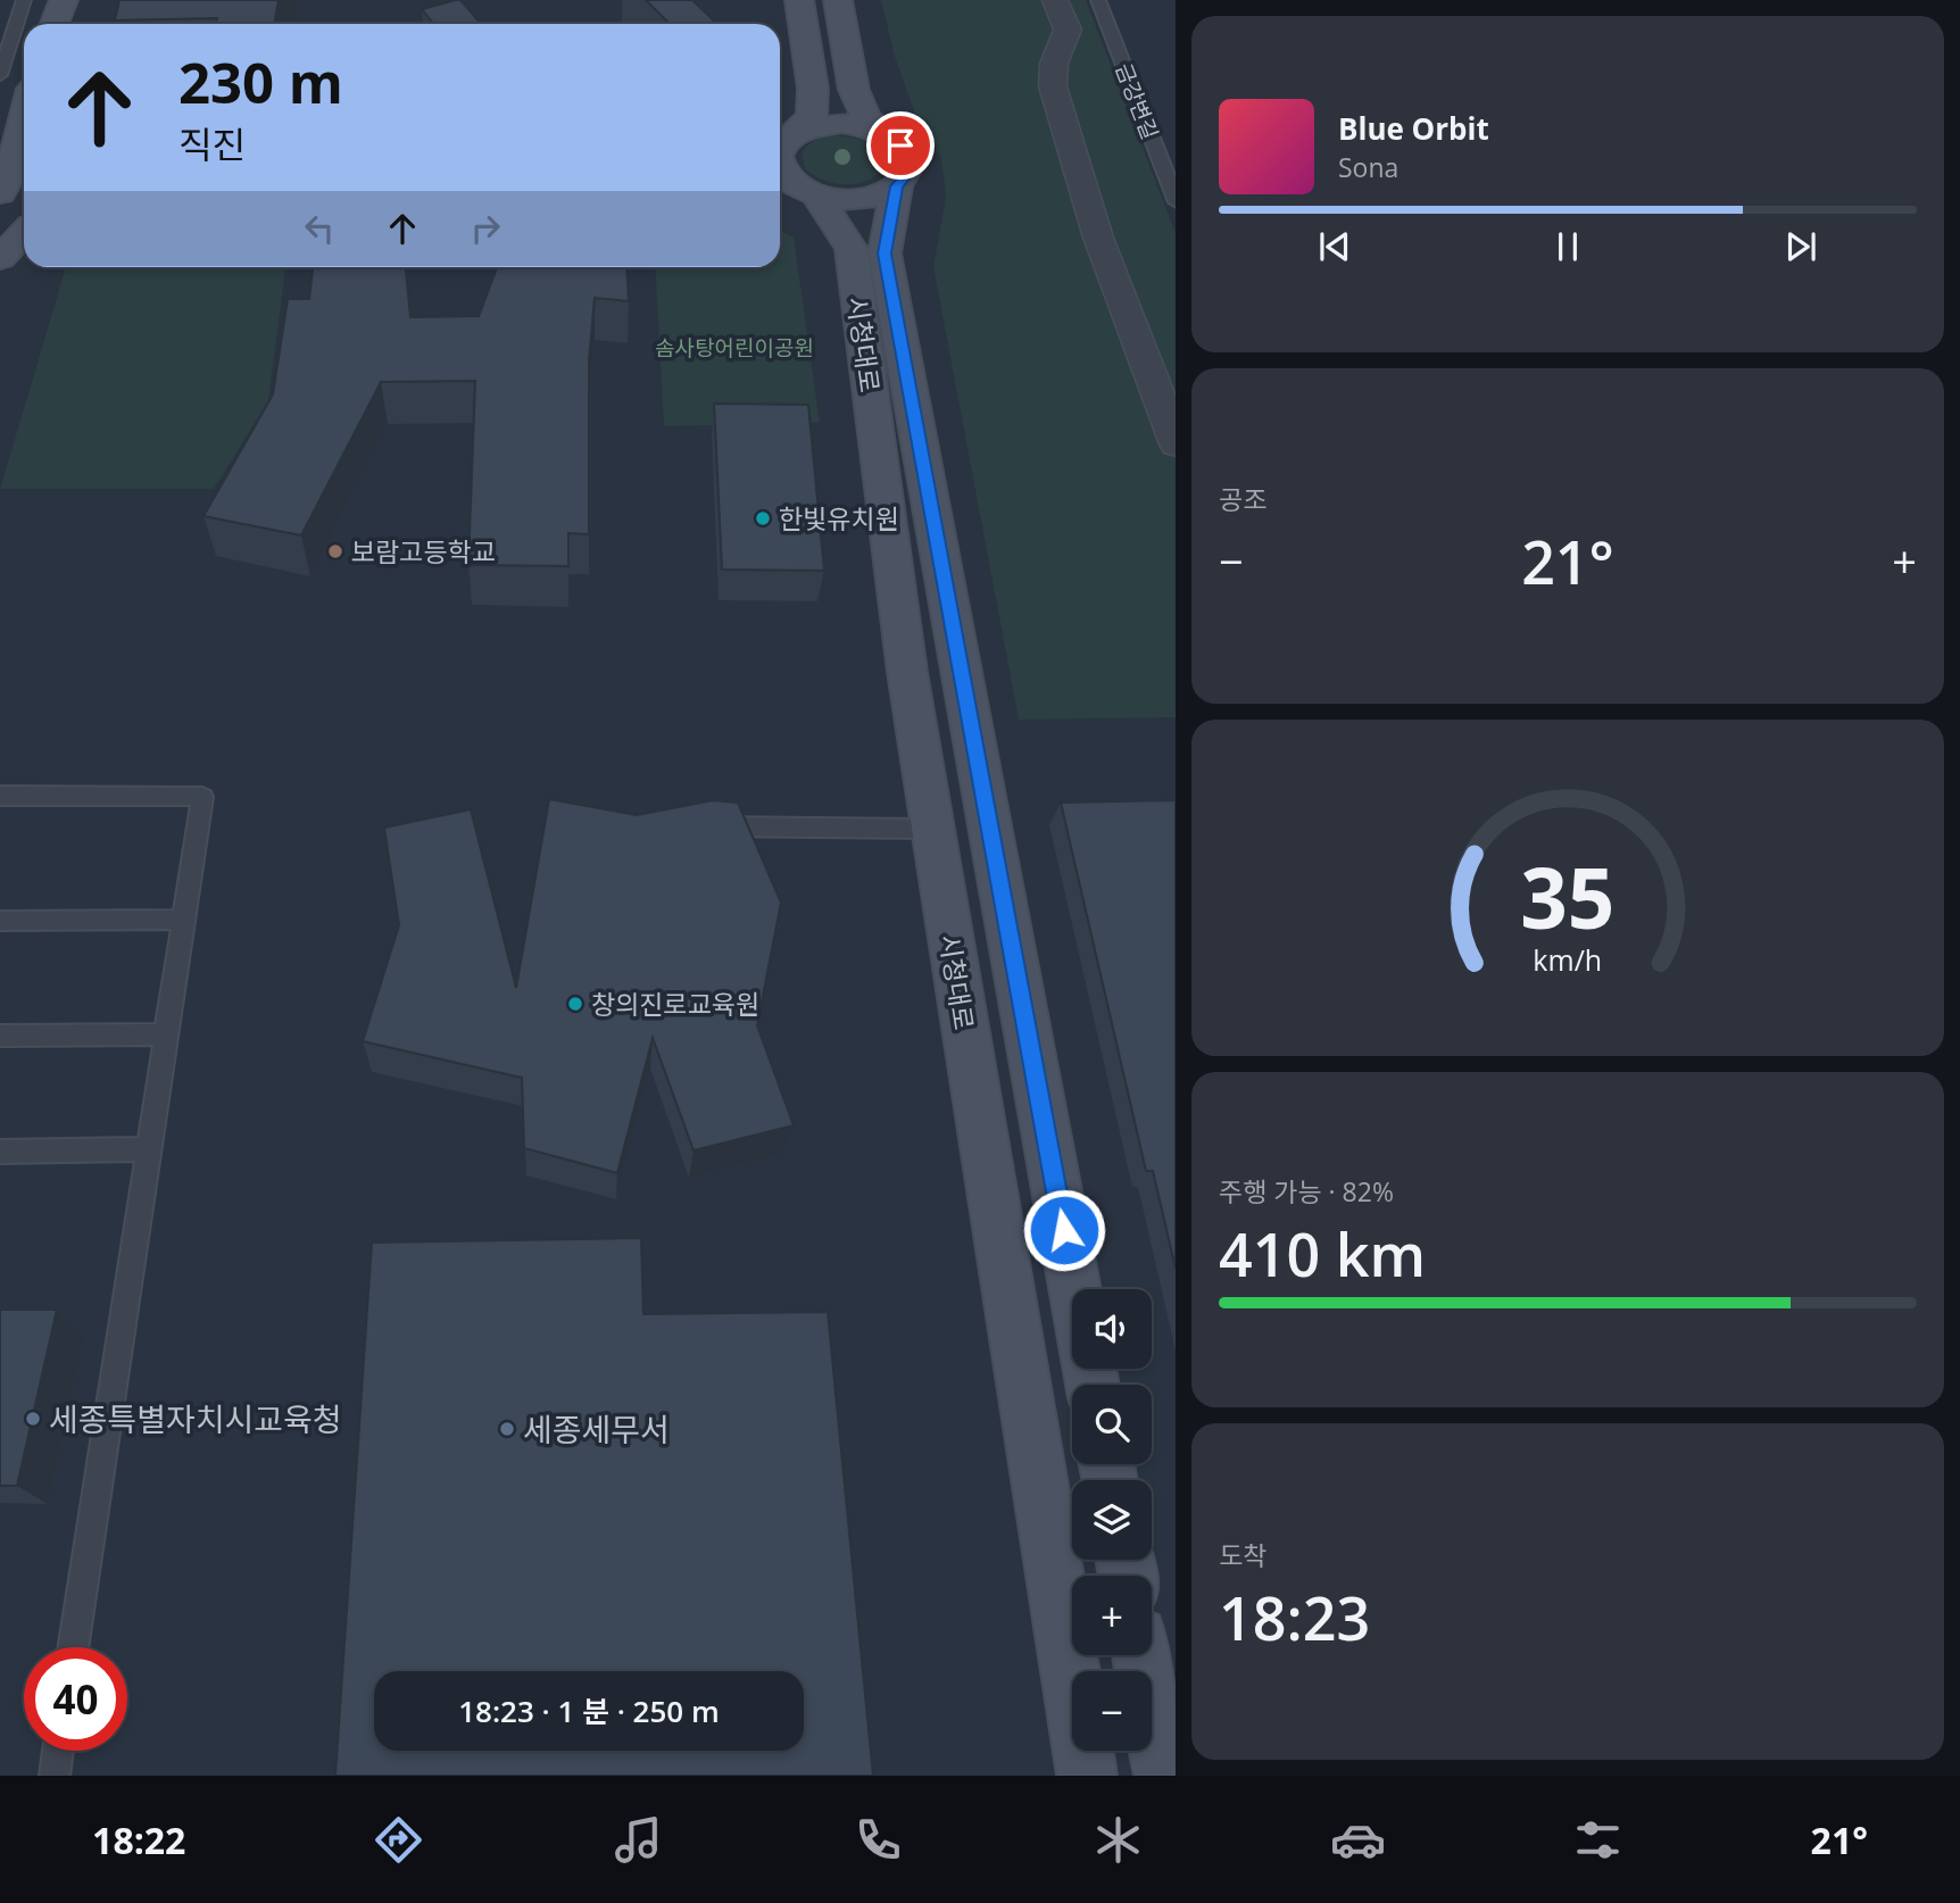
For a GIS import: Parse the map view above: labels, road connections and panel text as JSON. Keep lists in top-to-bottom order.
{
  "streets": {
    "street": ["시청대로"],
    "lane": ["금강변길"]
  },
  "parks": ["솜사탕어린이공원"],
  "places": [
    "한빛유치원",
    "보람고등학교",
    "창의진로교육원",
    "세종특별자치시교육청",
    "세종세무서"
  ],
  "page": {
    "turn": ["230 m", "직진"],
    "song": ["Blue Orbit", "Sona"],
    "tile": [
      "공조",
      ["주행 가능 · 82%", "410 km"],
      ["도착", "18:23"]
    ],
    "heat": ["−", "21°", "+"],
    "map_buttons": ["+", "−"],
    "limit": "40",
    "trip": "18:23 · 1 분 · 250 m",
    "tabs": ["18:22", "21°"],
    "gauge": ["35", "km/h"]
  }
}
